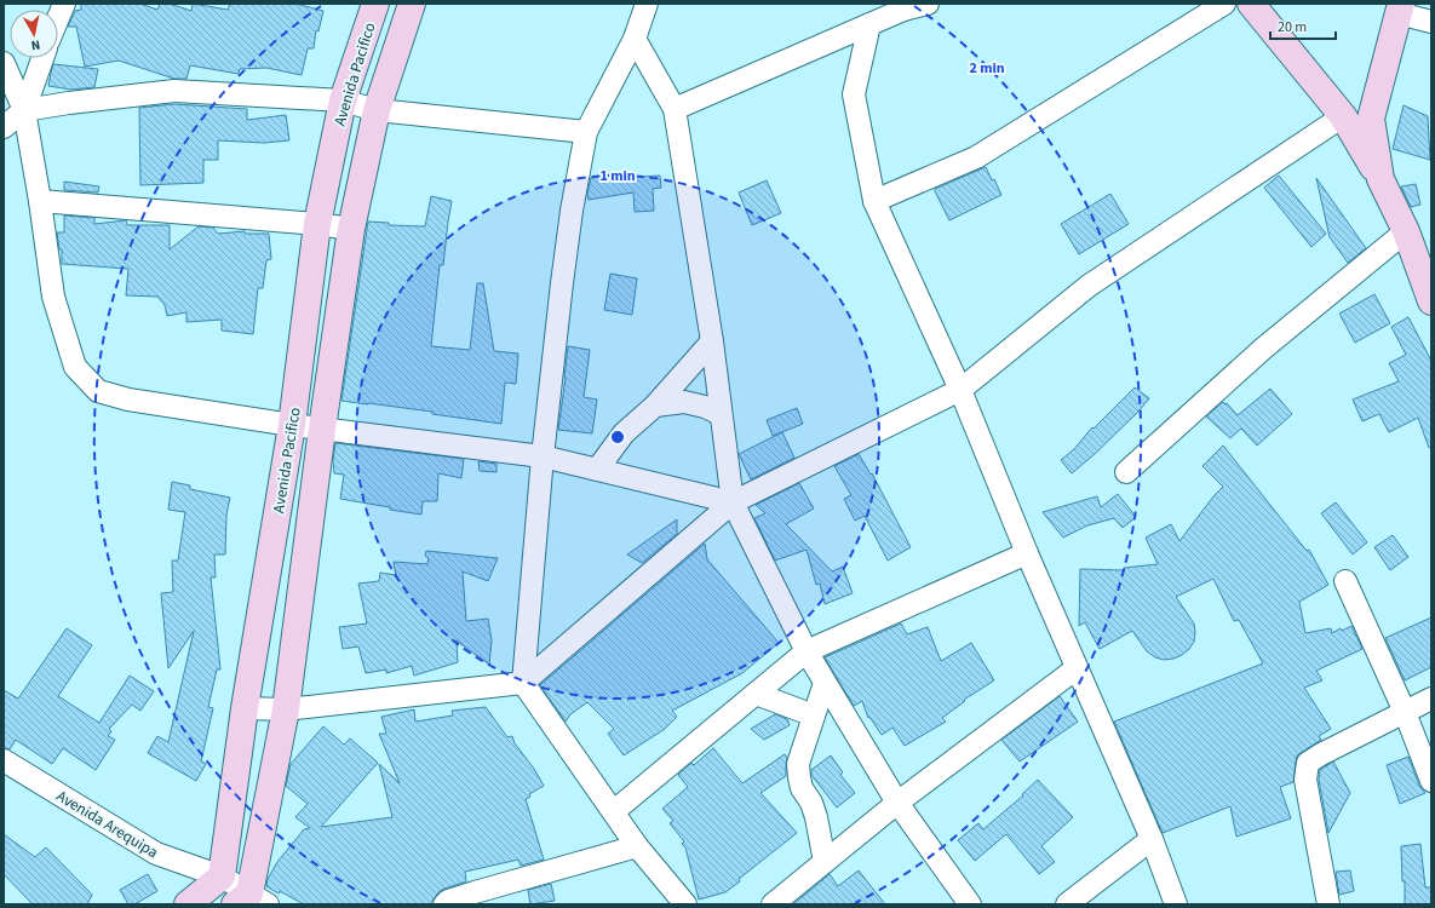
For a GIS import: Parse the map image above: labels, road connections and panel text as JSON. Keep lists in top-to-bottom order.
{
  "streets": {
    "main road": ["Avenida Pacifico"],
    "street": ["Avenida Arequipa"]
  },
  "crossings": [
    ["Avenida Pacifico", "Avenida Arequipa"]
  ],
  "scale_bar": "20 m",
  "north": "bottom",
  "rings": ["2 min", "1 min"]
}
